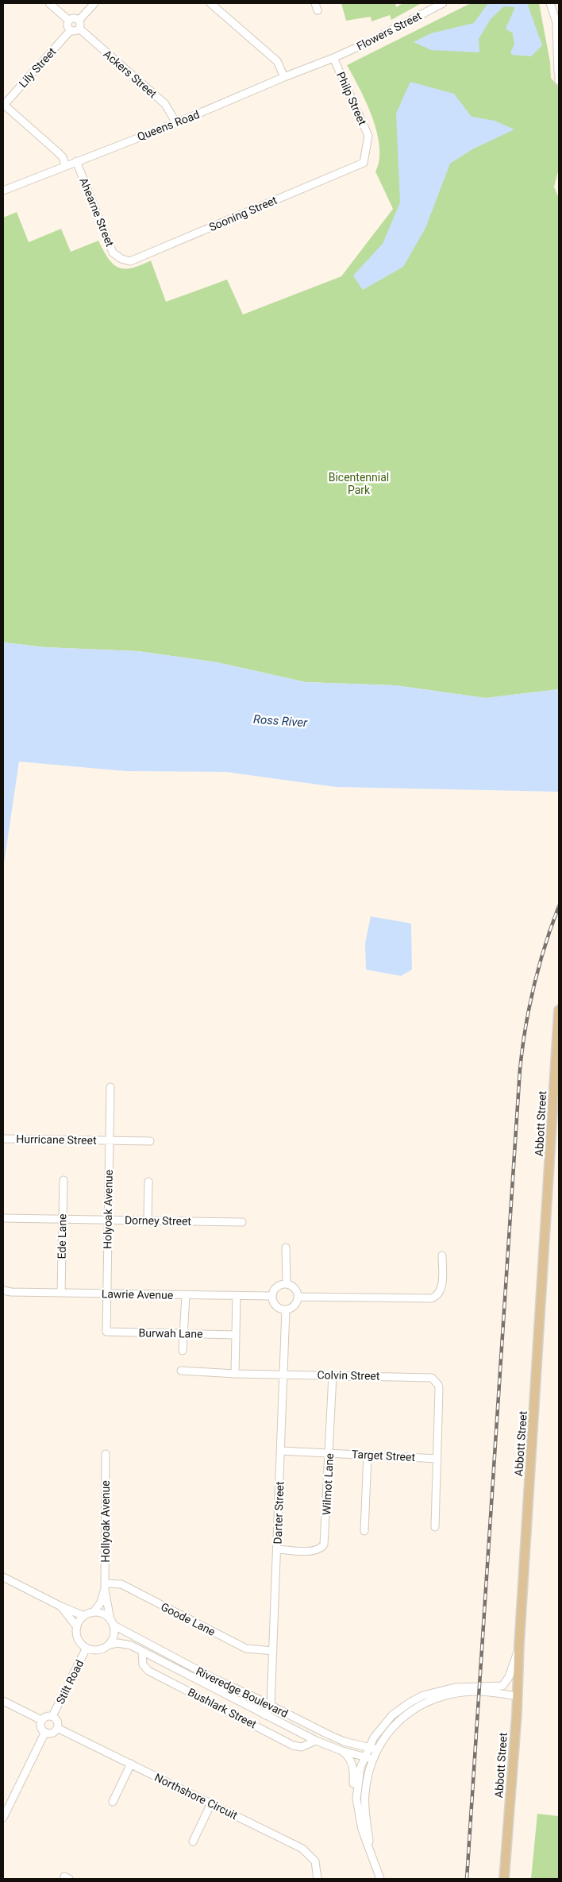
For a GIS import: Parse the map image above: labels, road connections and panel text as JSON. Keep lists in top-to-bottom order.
{
  "streets": {
    "main road": ["Abbott Street"],
    "street": [
      "Flowers Street",
      "Lily Street",
      "Ackers Street",
      "Philp Street",
      "Queens Road",
      "Ahearne Street",
      "Sooning Street",
      "Hurricane Street",
      "Holyoak Avenue",
      "Dorney Street",
      "Ede Lane",
      "Lawrie Avenue",
      "Burwah Lane",
      "Colvin Street",
      "Target Street",
      "Wilmot Lane",
      "Darter Street",
      "Hollyoak Avenue",
      "Goode Lane",
      "Stilt Road",
      "Riveredge Boulevard",
      "Bushlark Street",
      "Northshore Circuit"
    ]
  },
  "crossings": [
    ["Flowers Street", "Philp Street"],
    ["Flowers Street", "Queens Road"],
    ["Lily Street", "Ackers Street"],
    ["Ackers Street", "Queens Road"],
    ["Philp Street", "Queens Road"],
    ["Philp Street", "Sooning Street"],
    ["Queens Road", "Ahearne Street"],
    ["Ahearne Street", "Sooning Street"],
    ["Hurricane Street", "Holyoak Avenue"],
    ["Holyoak Avenue", "Dorney Street"],
    ["Holyoak Avenue", "Lawrie Avenue"],
    ["Holyoak Avenue", "Burwah Lane"],
    ["Dorney Street", "Ede Lane"],
    ["Ede Lane", "Lawrie Avenue"],
    ["Lawrie Avenue", "Darter Street"],
    ["Colvin Street", "Target Street"],
    ["Colvin Street", "Wilmot Lane"],
    ["Colvin Street", "Darter Street"],
    ["Target Street", "Wilmot Lane"],
    ["Target Street", "Darter Street"],
    ["Wilmot Lane", "Darter Street"],
    ["Darter Street", "Goode Lane"],
    ["Darter Street", "Riveredge Boulevard"],
    ["Hollyoak Avenue", "Goode Lane"],
    ["Stilt Road", "Riveredge Boulevard"],
    ["Stilt Road", "Northshore Circuit"],
    ["Riveredge Boulevard", "Bushlark Street"]
  ],
  "water": ["Ross River"],
  "parks": ["Bicentennial Park"]
}
